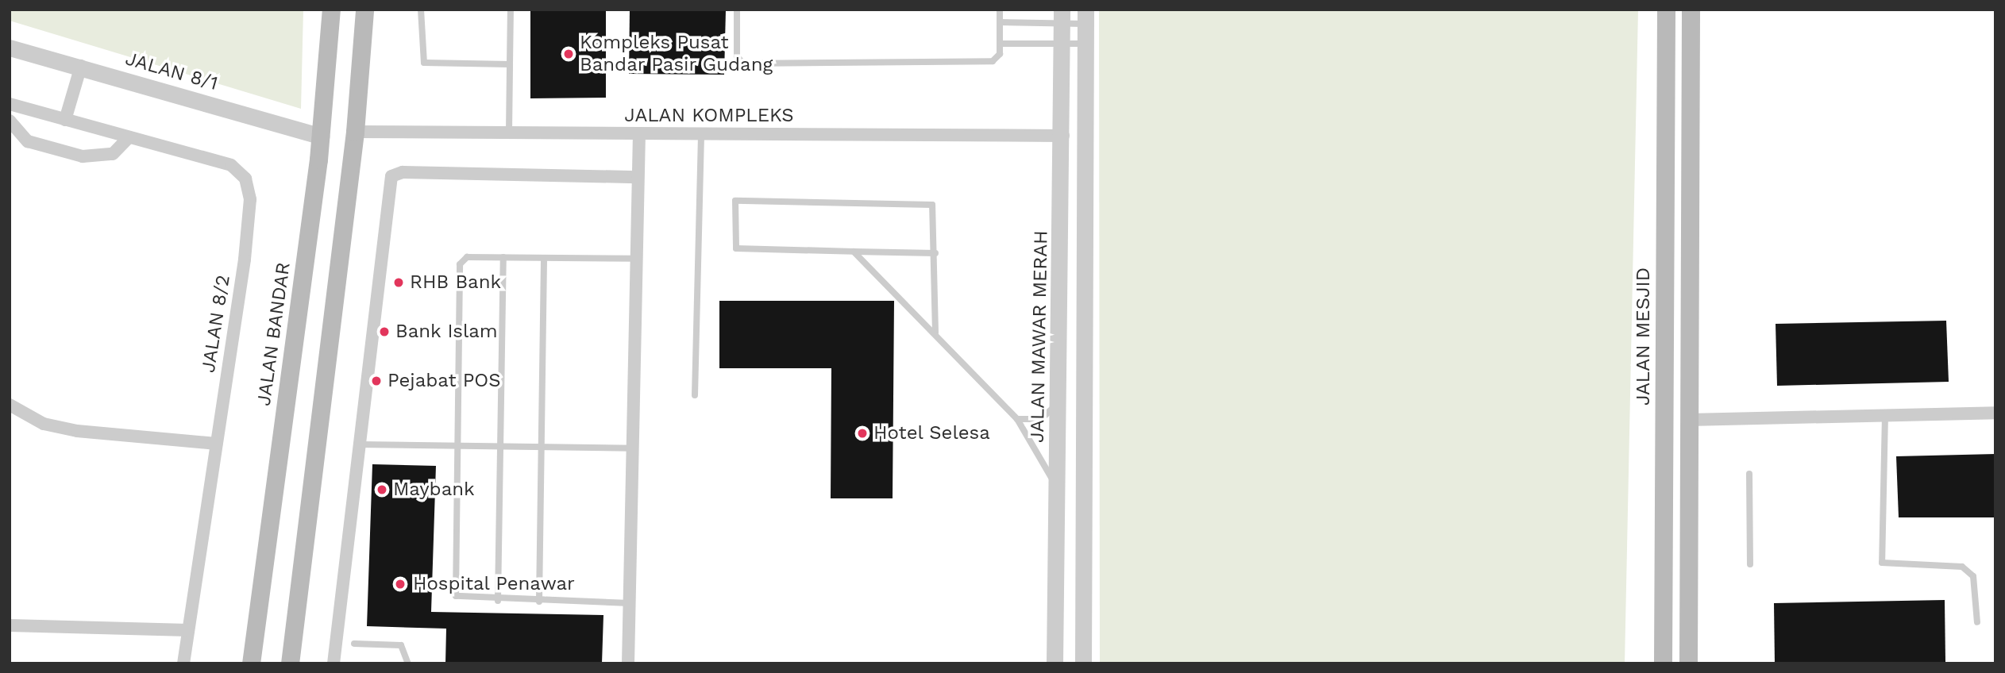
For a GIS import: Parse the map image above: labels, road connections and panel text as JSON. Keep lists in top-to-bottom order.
{
  "streets": {
    "main road": ["JALAN BANDAR", "JALAN MESJID"],
    "street": [
      "JALAN 8/1",
      "JALAN KOMPLEKS",
      "JALAN 8/2",
      "JALAN MAWAR MERAH"
    ]
  },
  "crossings": [
    ["JALAN 8/1", "JALAN BANDAR"],
    ["JALAN KOMPLEKS", "JALAN MAWAR MERAH"]
  ],
  "places": [
    "Kompleks Pusat Bandar Pasir Gudang",
    "RHB Bank",
    "Bank Islam",
    "Pejabat POS",
    "Hotel Selesa",
    "Maybank",
    "Hospital Penawar"
  ]
}
